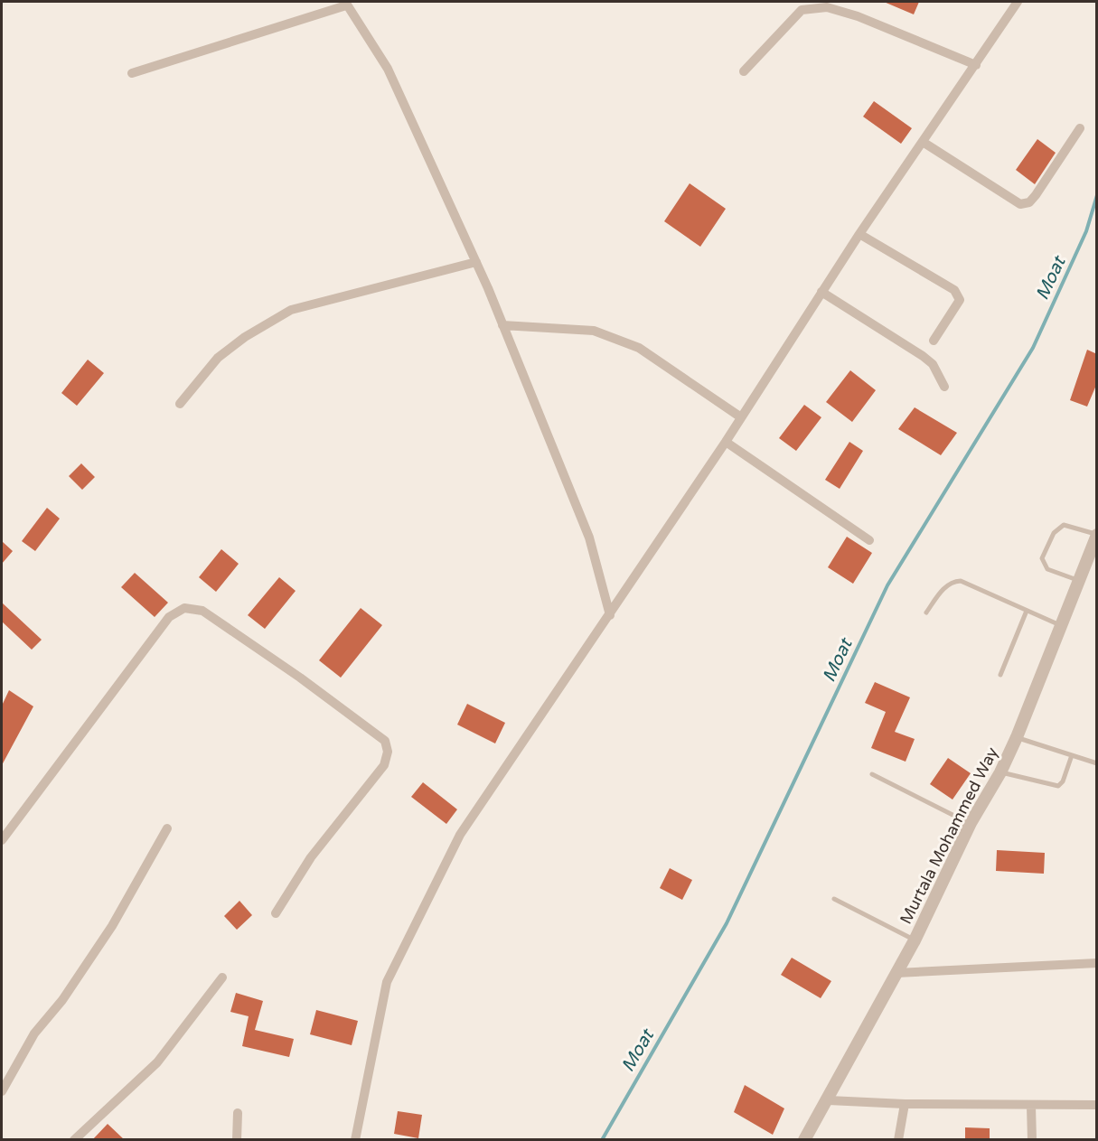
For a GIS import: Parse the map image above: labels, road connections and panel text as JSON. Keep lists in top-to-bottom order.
{
  "streets": {
    "street": ["Murtala Mohammed Way"]
  },
  "water": ["Moat"]
}
